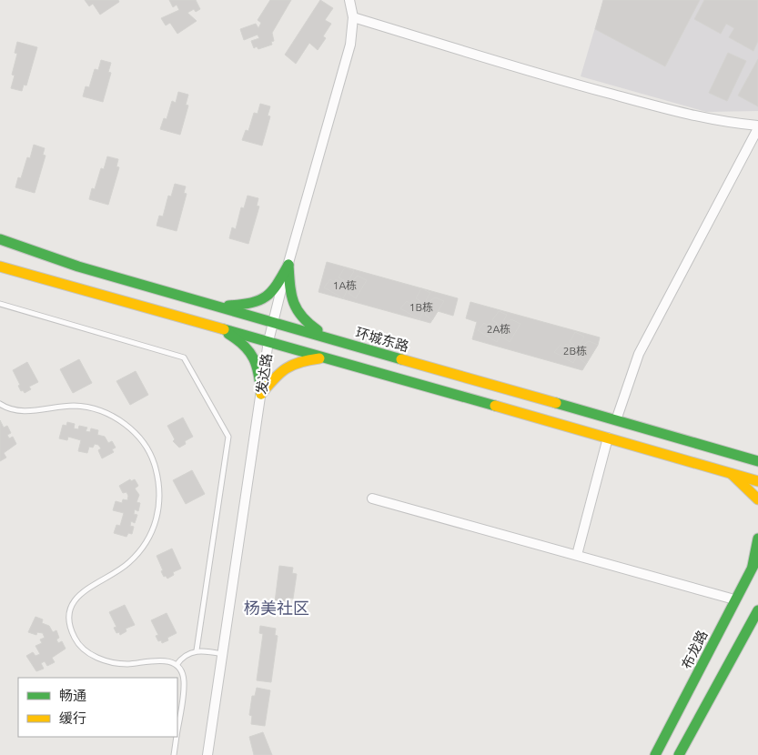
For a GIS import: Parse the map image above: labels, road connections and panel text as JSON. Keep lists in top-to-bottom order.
{
  "streets": {
    "main road": ["环城东路", "布龙路"],
    "street": ["发达路"]
  },
  "crossings": [
    ["环城东路", "发达路"]
  ],
  "districts": ["杨美社区"],
  "house_numbers": [
    "1A栋",
    "1B栋",
    "2A栋",
    "2B栋"
  ],
  "legend": ["畅通", "缓行"]
}
